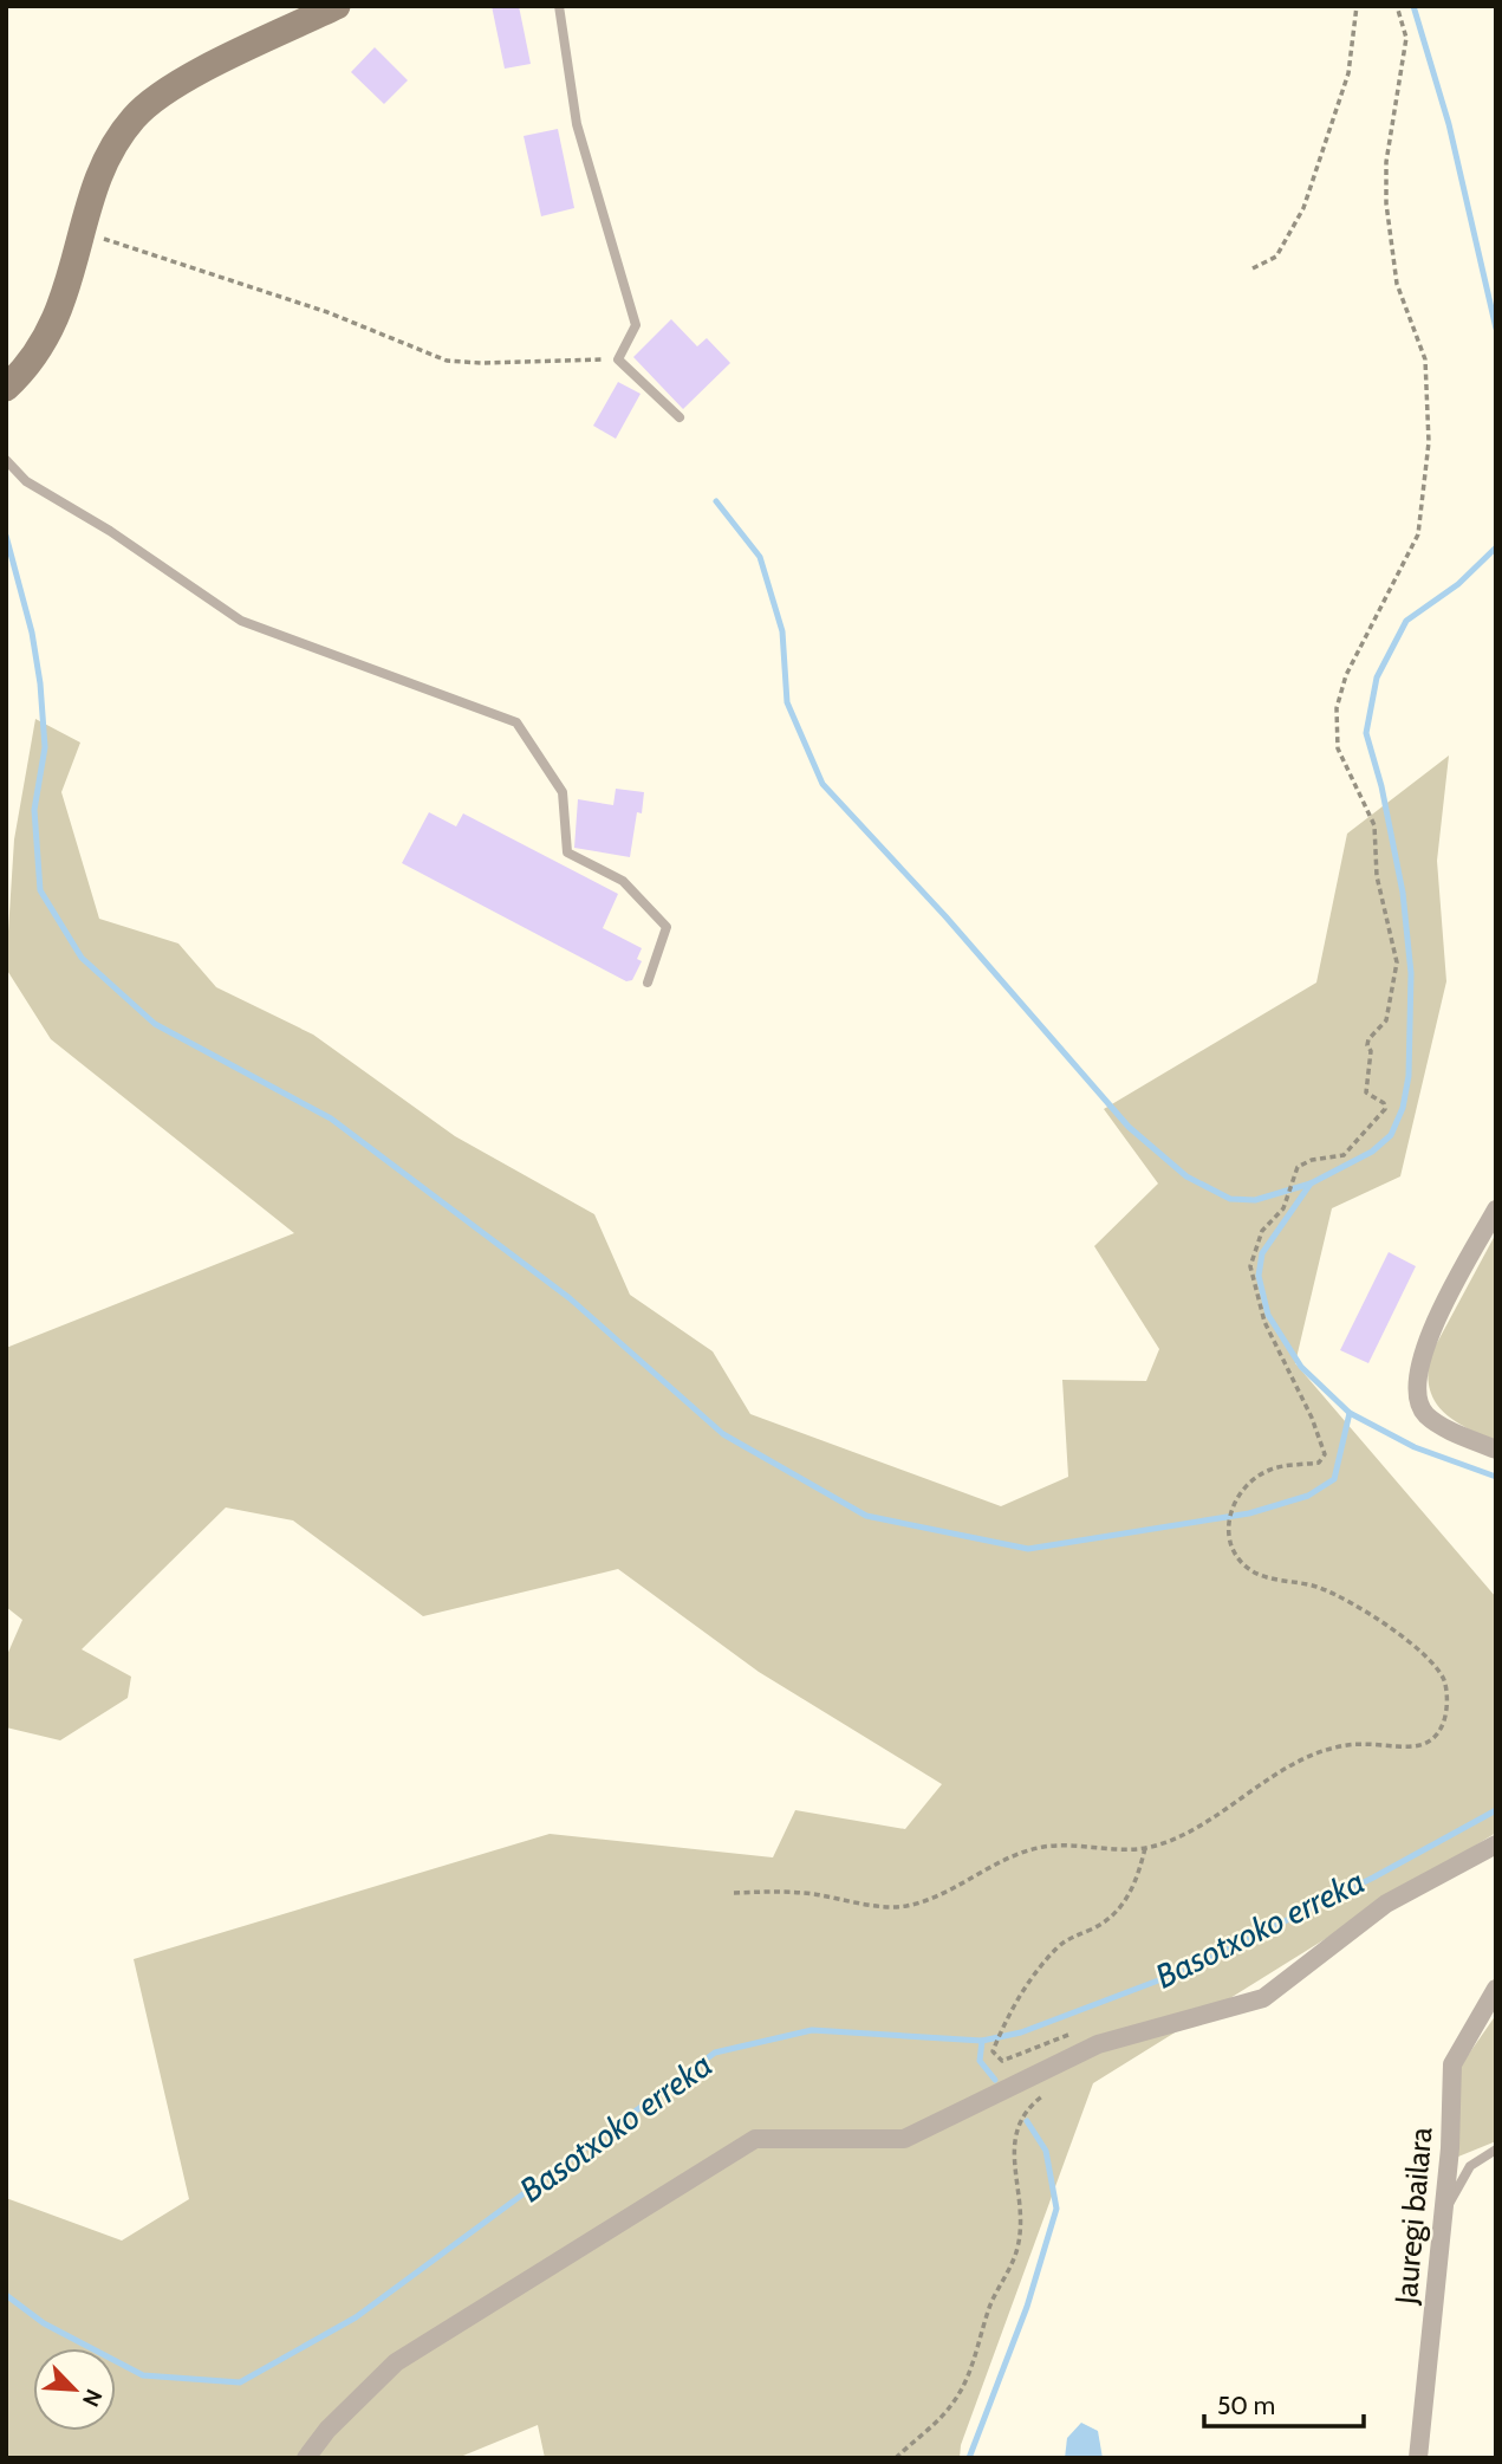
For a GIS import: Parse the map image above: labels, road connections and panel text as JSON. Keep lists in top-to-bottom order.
{
  "streets": {
    "street": ["Jauregi bailara"]
  },
  "water": ["Basotxoko erreka"],
  "scale_bar": "50 m",
  "north": "bottom right"
}
